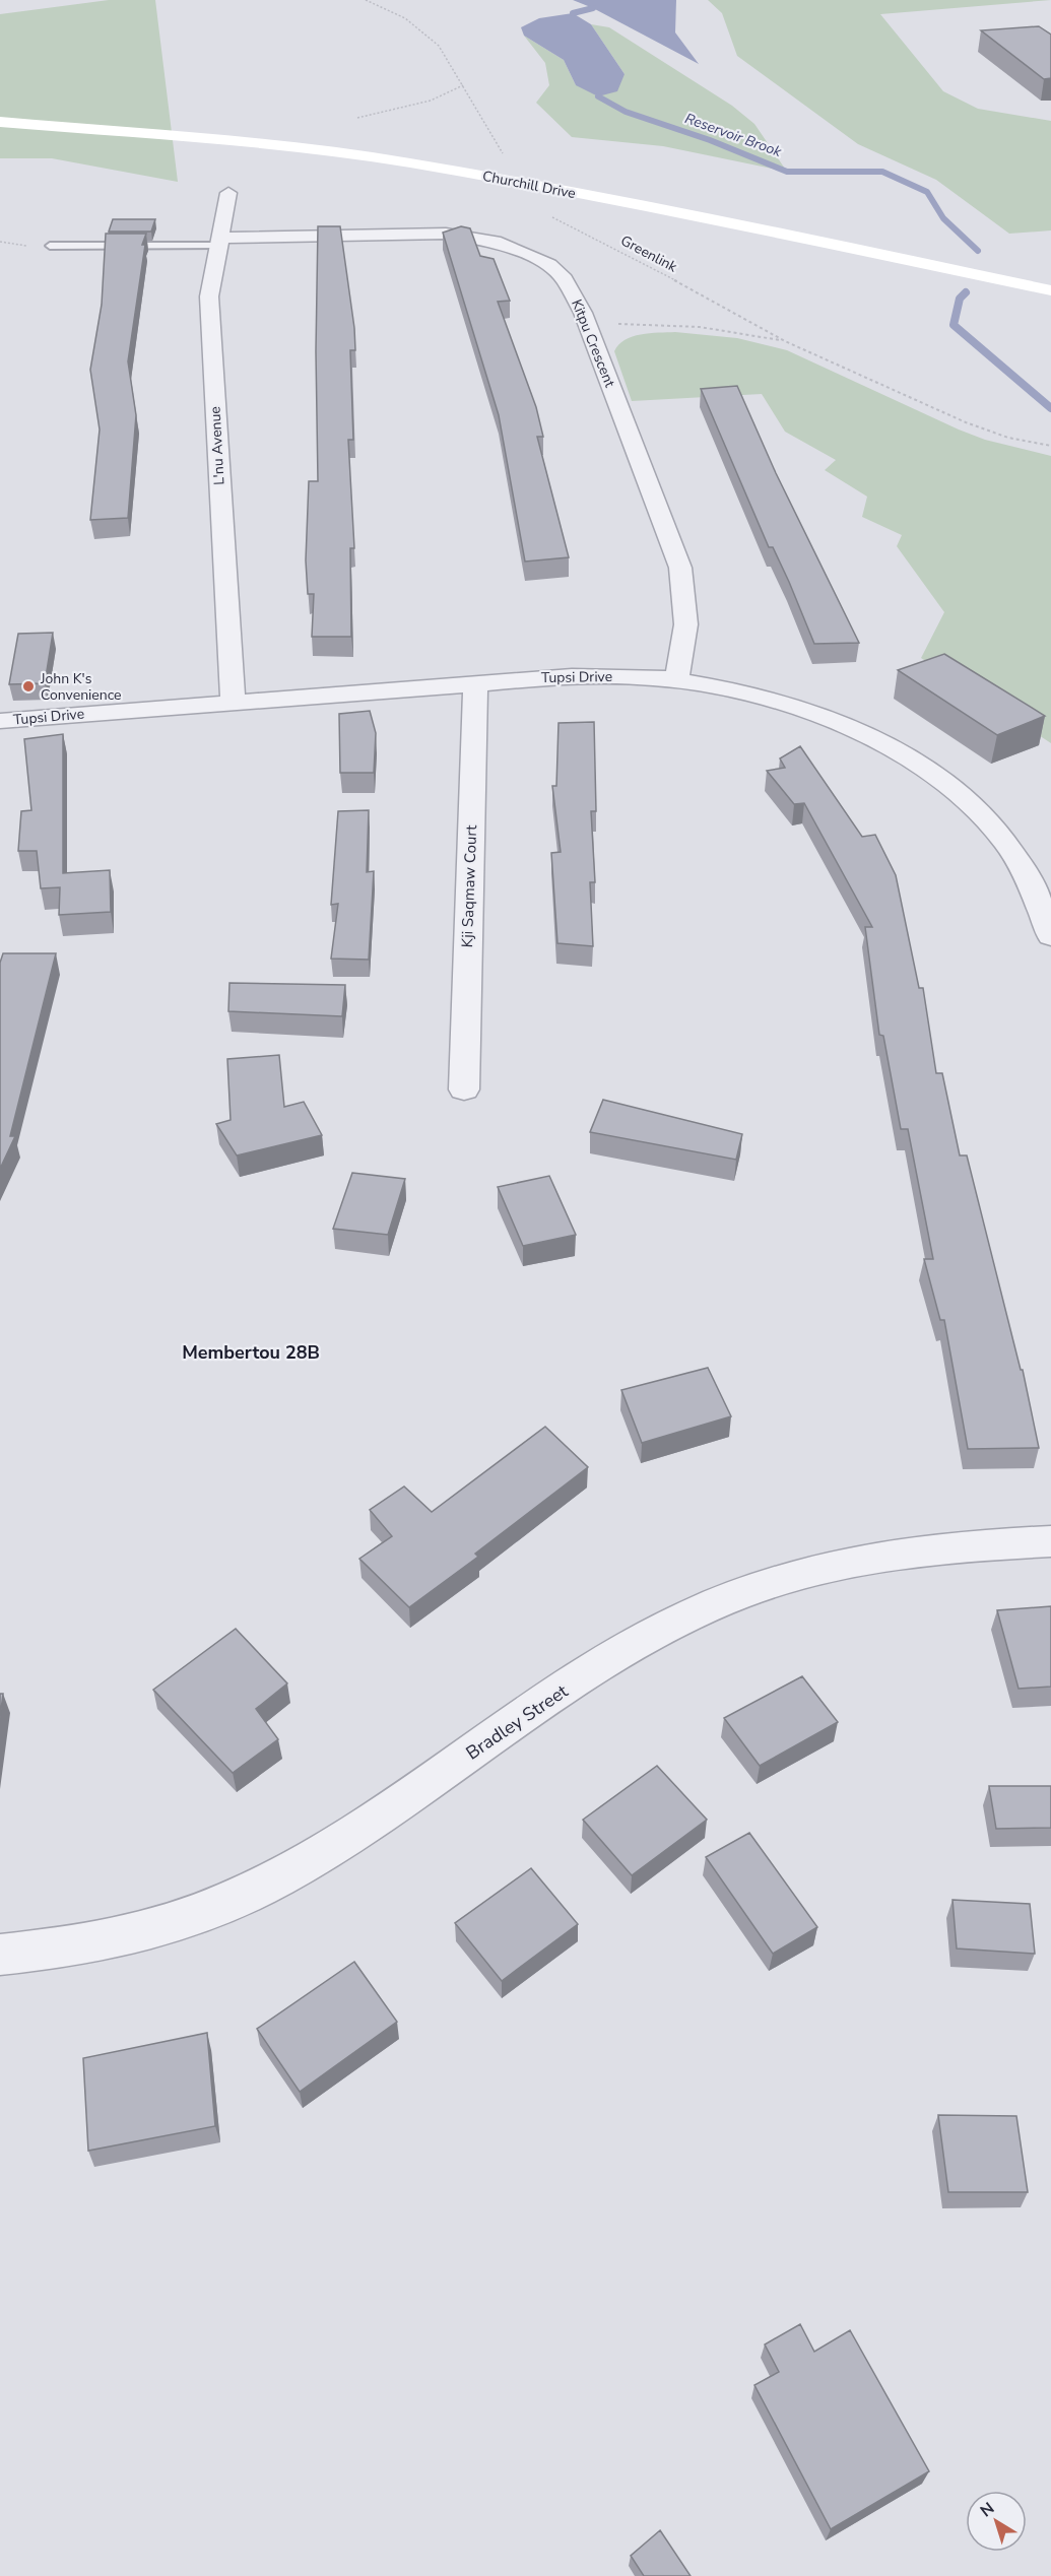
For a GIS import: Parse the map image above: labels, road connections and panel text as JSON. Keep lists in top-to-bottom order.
{
  "streets": {
    "main road": ["Churchill Drive"],
    "street": [
      "Kitpu Crescent",
      "L'nu Avenue",
      "Tupsi Drive",
      "Kji Saqmaw Court",
      "Bradley Street"
    ],
    "path": ["Greenlink"]
  },
  "crossings": [
    ["Churchill Drive", "Greenlink"],
    ["Kitpu Crescent", "L'nu Avenue"],
    ["Kitpu Crescent", "Tupsi Drive"],
    ["L'nu Avenue", "Tupsi Drive"],
    ["Tupsi Drive", "Kji Saqmaw Court"]
  ],
  "districts": ["Membertou 28B"],
  "water": ["Reservoir Brook"],
  "places": ["John K's Convenience"],
  "north": "top left"
}
